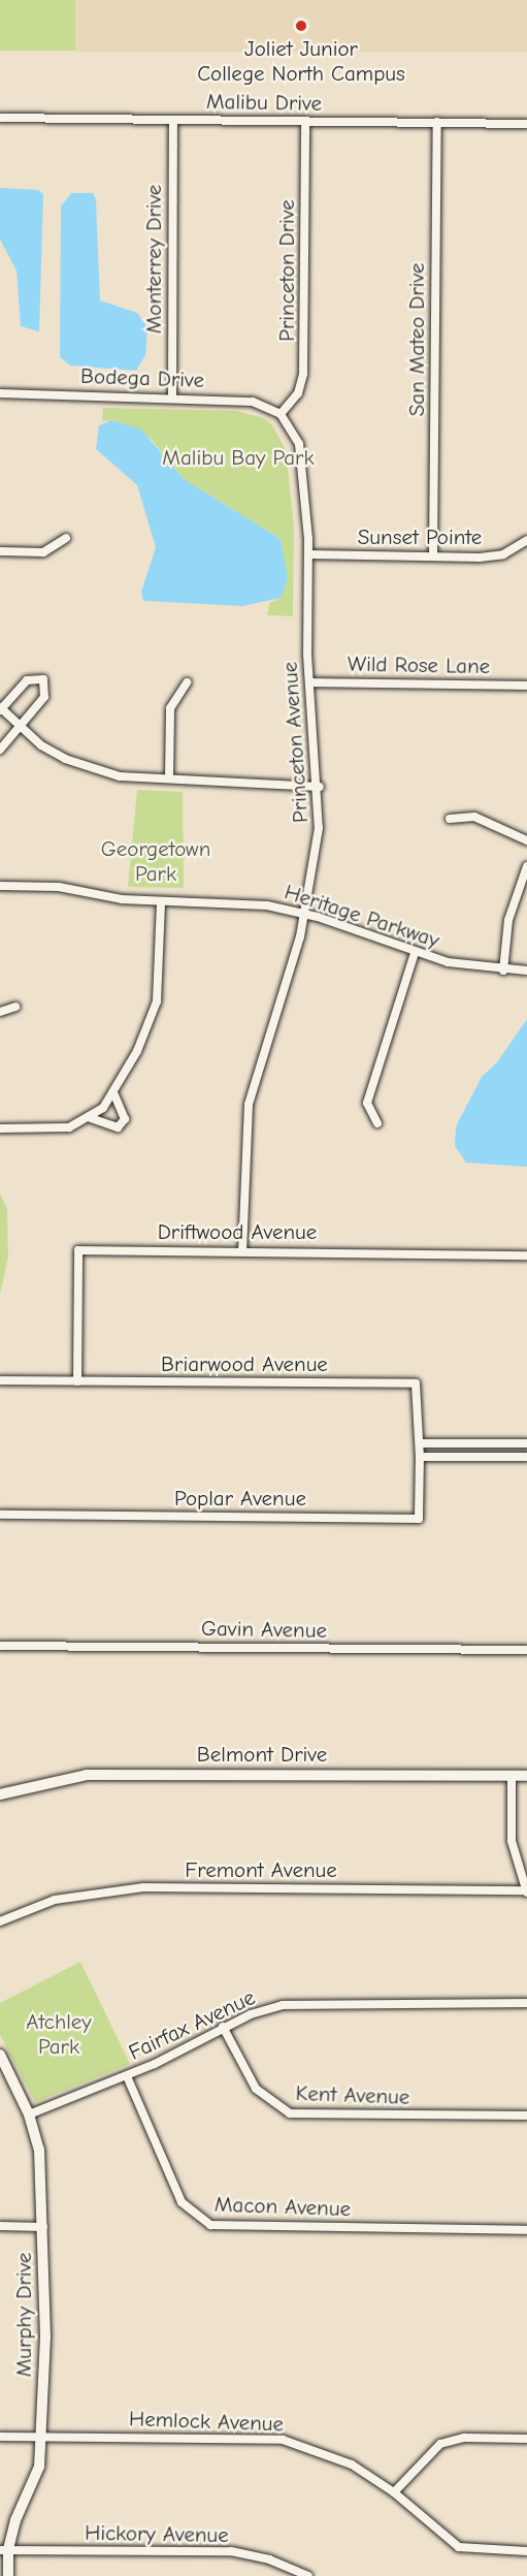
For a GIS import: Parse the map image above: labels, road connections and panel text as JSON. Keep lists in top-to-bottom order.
{
  "streets": {
    "street": [
      "Malibu Drive",
      "Monterrey Drive",
      "Princeton Drive",
      "San Mateo Drive",
      "Bodega Drive",
      "Sunset Pointe",
      "Wild Rose Lane",
      "Princeton Avenue",
      "Heritage Parkway",
      "Driftwood Avenue",
      "Briarwood Avenue",
      "Poplar Avenue",
      "Gavin Avenue",
      "Belmont Drive",
      "Fremont Avenue",
      "Fairfax Avenue",
      "Kent Avenue",
      "Macon Avenue",
      "Murphy Drive",
      "Hemlock Avenue",
      "Hickory Avenue"
    ]
  },
  "crossings": [
    ["Malibu Drive", "Monterrey Drive"],
    ["Malibu Drive", "Princeton Drive"],
    ["Malibu Drive", "San Mateo Drive"],
    ["Monterrey Drive", "Bodega Drive"],
    ["Princeton Drive", "Bodega Drive"],
    ["Princeton Drive", "Princeton Avenue"],
    ["San Mateo Drive", "Sunset Pointe"],
    ["Bodega Drive", "Princeton Avenue"],
    ["Sunset Pointe", "Princeton Avenue"],
    ["Wild Rose Lane", "Princeton Avenue"],
    ["Princeton Avenue", "Heritage Parkway"],
    ["Princeton Avenue", "Driftwood Avenue"],
    ["Driftwood Avenue", "Briarwood Avenue"],
    ["Briarwood Avenue", "Poplar Avenue"],
    ["Fairfax Avenue", "Kent Avenue"],
    ["Fairfax Avenue", "Macon Avenue"],
    ["Fairfax Avenue", "Murphy Drive"],
    ["Murphy Drive", "Hemlock Avenue"],
    ["Murphy Drive", "Hickory Avenue"]
  ],
  "parks": ["Malibu Bay Park", "Georgetown Park", "Atchley Park"],
  "places": ["Joliet Junior College North Campus"]
}
